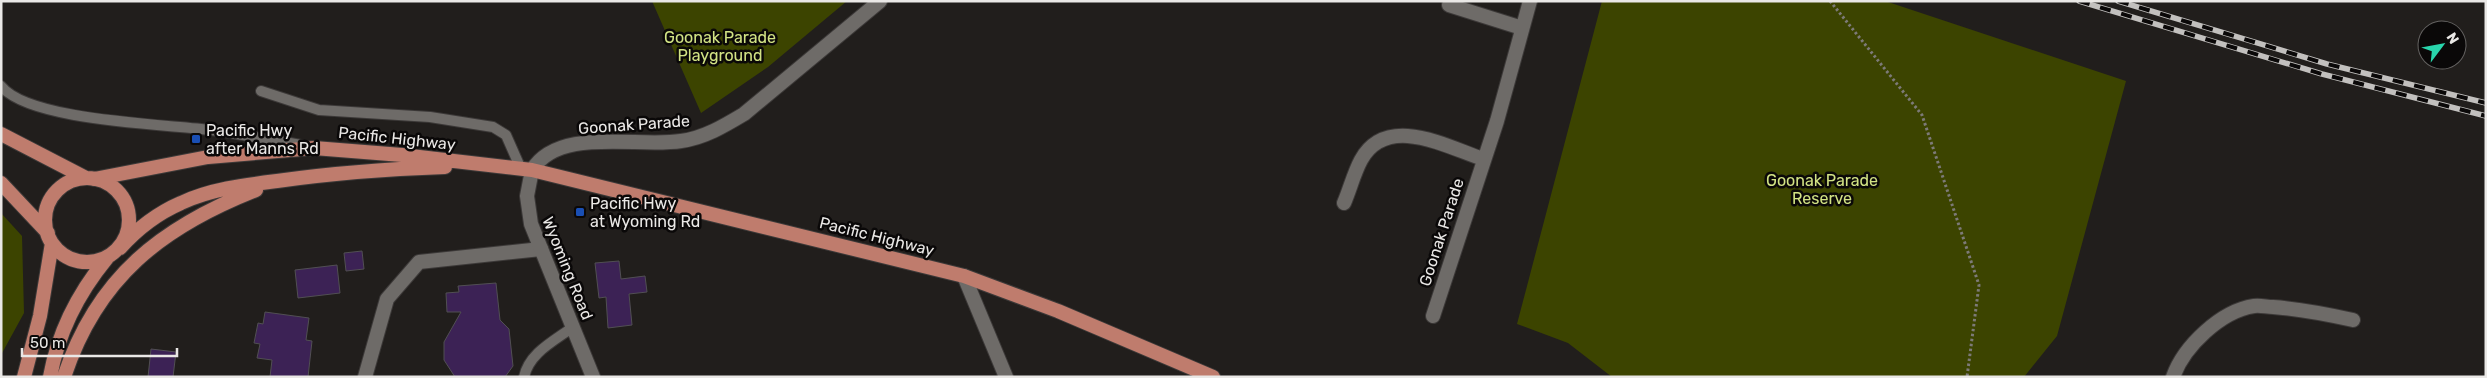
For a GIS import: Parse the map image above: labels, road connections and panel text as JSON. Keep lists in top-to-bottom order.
{
  "streets": {
    "main road": ["Pacific Highway"],
    "street": ["Goonak Parade", "Wyoming Road"]
  },
  "crossings": [
    ["Goonak Parade", "Pacific Highway"],
    ["Goonak Parade", "Wyoming Road"],
    ["Pacific Highway", "Wyoming Road"]
  ],
  "parks": ["Goonak Parade Playground", "Goonak Parade Reserve"],
  "places": {
    "transit": ["Pacific Hwy after Manns Rd", "Pacific Hwy at Wyoming Rd"]
  },
  "scale_bar": "50 m",
  "north": "top right"
}
